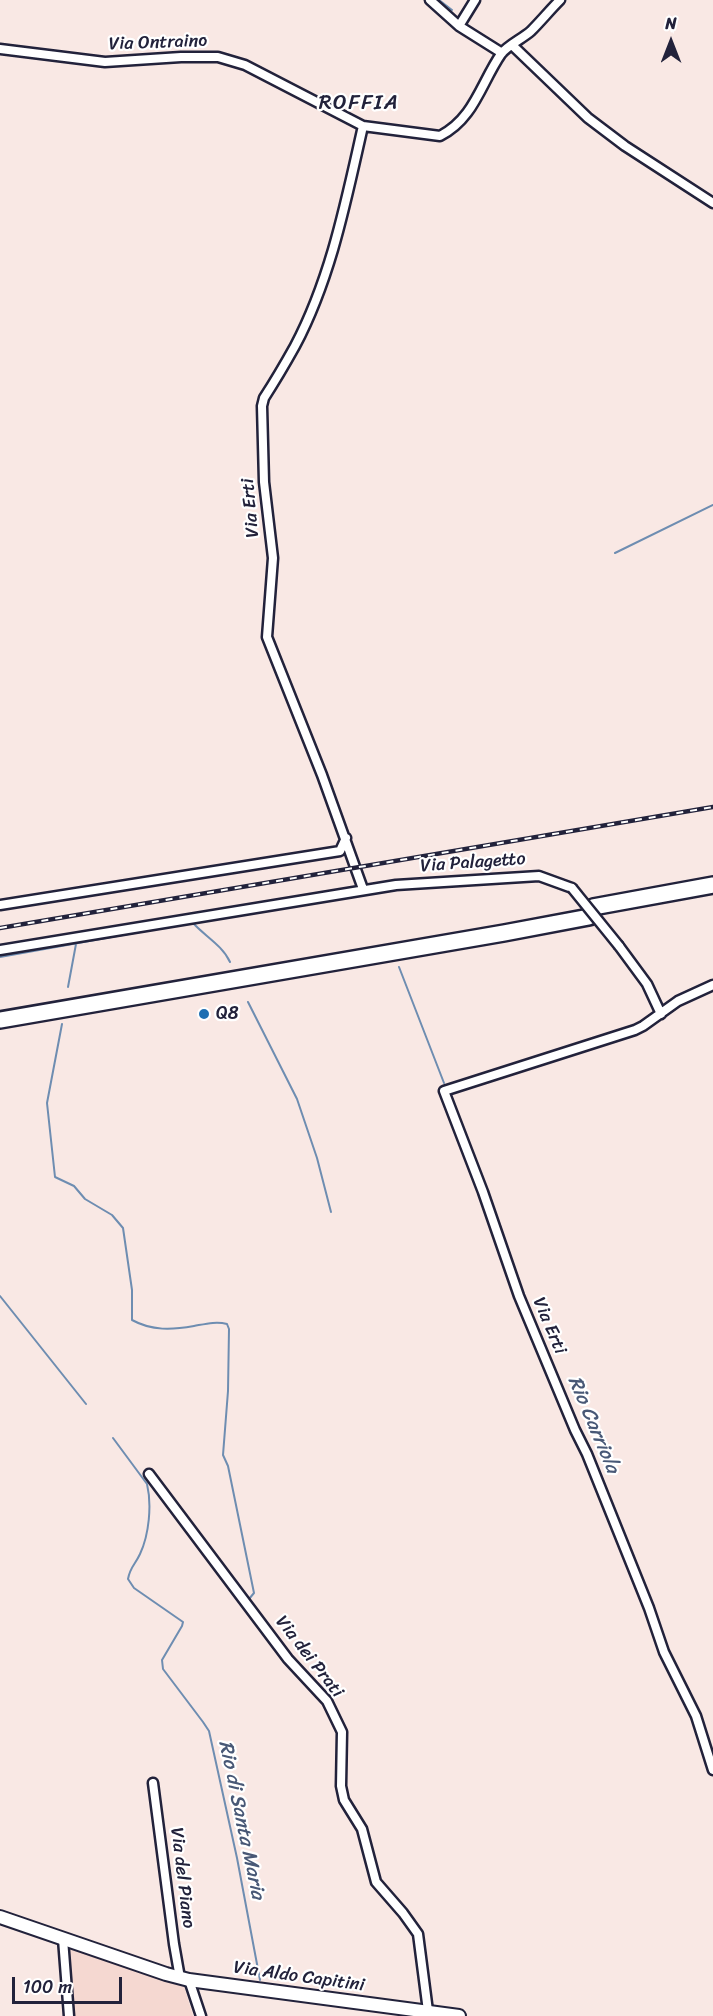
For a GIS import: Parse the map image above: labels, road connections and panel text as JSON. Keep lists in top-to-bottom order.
{
  "streets": {
    "main road": ["Via Aldo Capitini"],
    "street": [
      "Via Ontraino",
      "Via Erti",
      "Via Palagetto",
      "Via dei Prati",
      "Via del Piano"
    ]
  },
  "crossings": [
    ["Via Ontraino", "Via Erti"],
    ["Via Erti", "Via Palagetto"],
    ["Via dei Prati", "Via Aldo Capitini"],
    ["Via del Piano", "Via Aldo Capitini"]
  ],
  "districts": ["ROFFIA"],
  "water": ["Rio Carriola", "Rio di Santa Maria"],
  "places": ["Q8"],
  "scale_bar": "100 m",
  "north": "top"
}
